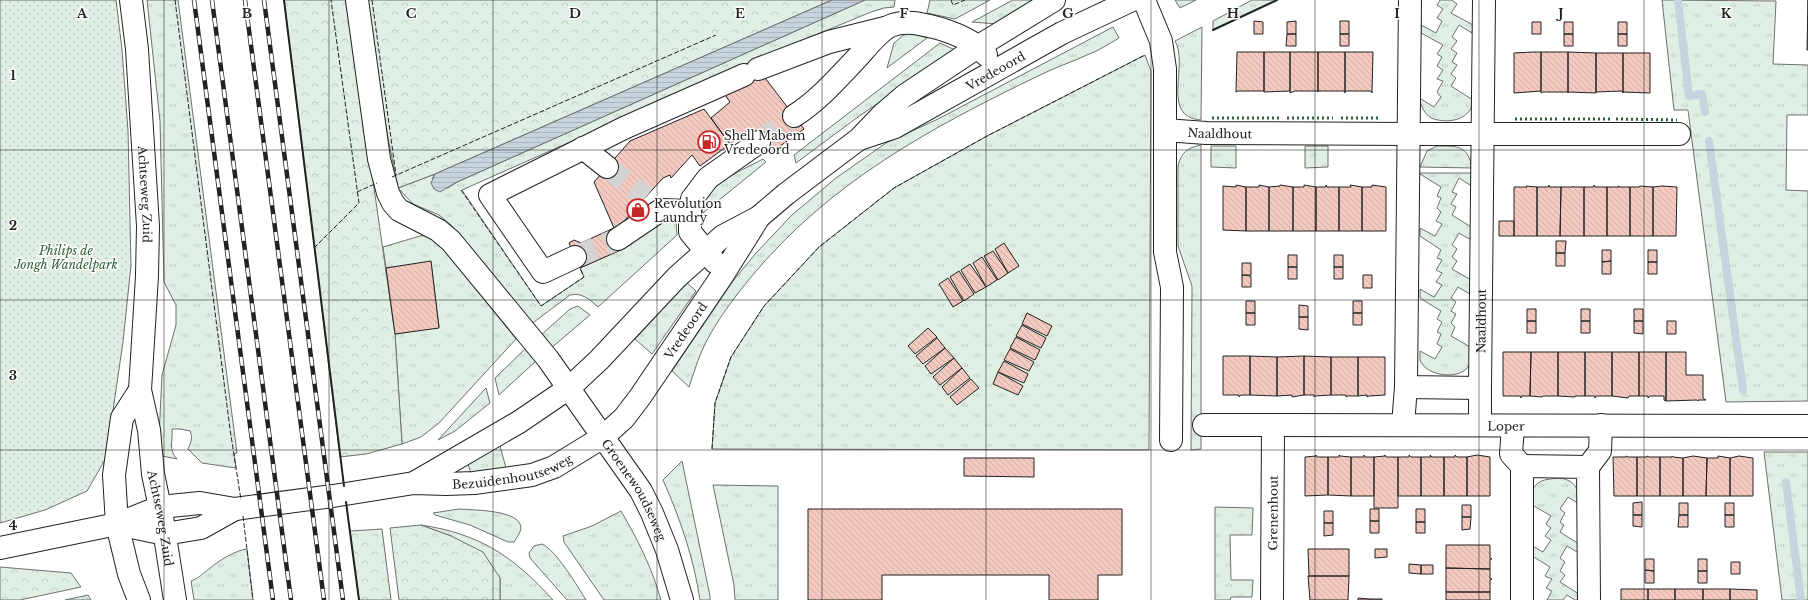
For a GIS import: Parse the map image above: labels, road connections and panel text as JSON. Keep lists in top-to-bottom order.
{
  "streets": {
    "street": [
      "Vredeoord",
      "Naaldhout",
      "Achtseweg Zuid",
      "Loper",
      "Bezuidenhoutseweg",
      "Groenewoudseweg",
      "Grenenhout"
    ]
  },
  "crossings": [
    ["Vredeoord", "Bezuidenhoutseweg"],
    ["Vredeoord", "Groenewoudseweg"],
    ["Naaldhout", "Loper"],
    ["Achtseweg Zuid", "Bezuidenhoutseweg"],
    ["Loper", "Grenenhout"],
    ["Bezuidenhoutseweg", "Groenewoudseweg"]
  ],
  "parks": ["Philips de Jongh Wandelpark"],
  "places": {
    "fuel station": ["Shell Mabem Vredeoord"],
    "shop": ["Revolution Laundry"]
  },
  "grid": {
    "columns": [
      "A",
      "B",
      "C",
      "D",
      "E",
      "F",
      "G",
      "H",
      "I",
      "J",
      "K"
    ],
    "rows": [
      "1",
      "2",
      "3",
      "4"
    ]
  }
}
